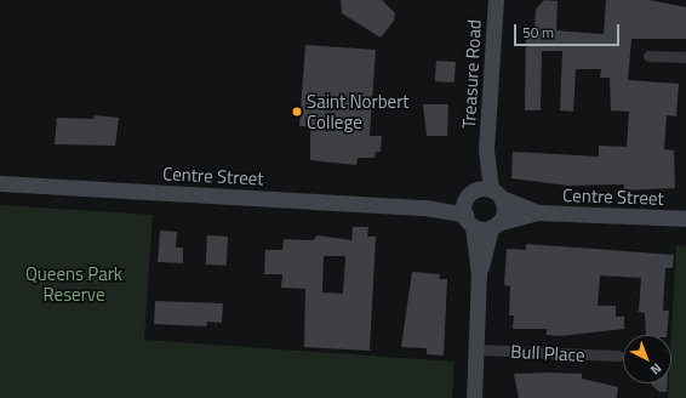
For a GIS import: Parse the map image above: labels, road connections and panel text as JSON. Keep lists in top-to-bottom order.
{
  "streets": {
    "street": ["Treasure Road", "Centre Street", "Bull Place"]
  },
  "crossings": [
    ["Treasure Road", "Centre Street"]
  ],
  "parks": ["Queens Park Reserve"],
  "places": ["Saint Norbert College"],
  "scale_bar": "50 m",
  "north": "bottom right"
}
